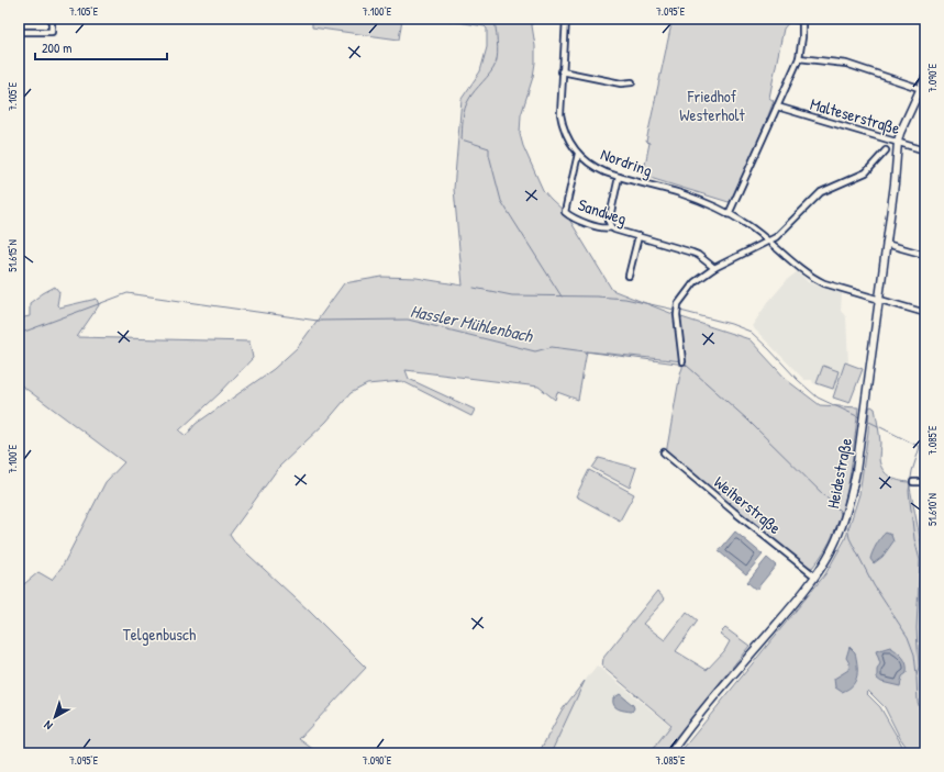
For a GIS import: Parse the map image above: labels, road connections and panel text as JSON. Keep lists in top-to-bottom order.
{
  "streets": {
    "main road": ["Heidestraße"],
    "street": [
      "Malteserstraße",
      "Nordring",
      "Sandweg",
      "Weiherstraße"
    ]
  },
  "crossings": [
    ["Malteserstraße", "Heidestraße"],
    ["Nordring", "Sandweg"],
    ["Nordring", "Heidestraße"],
    ["Heidestraße", "Weiherstraße"]
  ],
  "water": ["Hassler Mühlenbach"],
  "parks": ["Friedhof Westerholt", "Telgenbusch"],
  "scale_bar": "200 m",
  "north": "bottom left",
  "coordinates": [
    "7.105°E",
    "7.100°E",
    "7.095°E",
    "7.090°E",
    "51.615°N",
    "7.085°E",
    "51.610°N"
  ]
}
